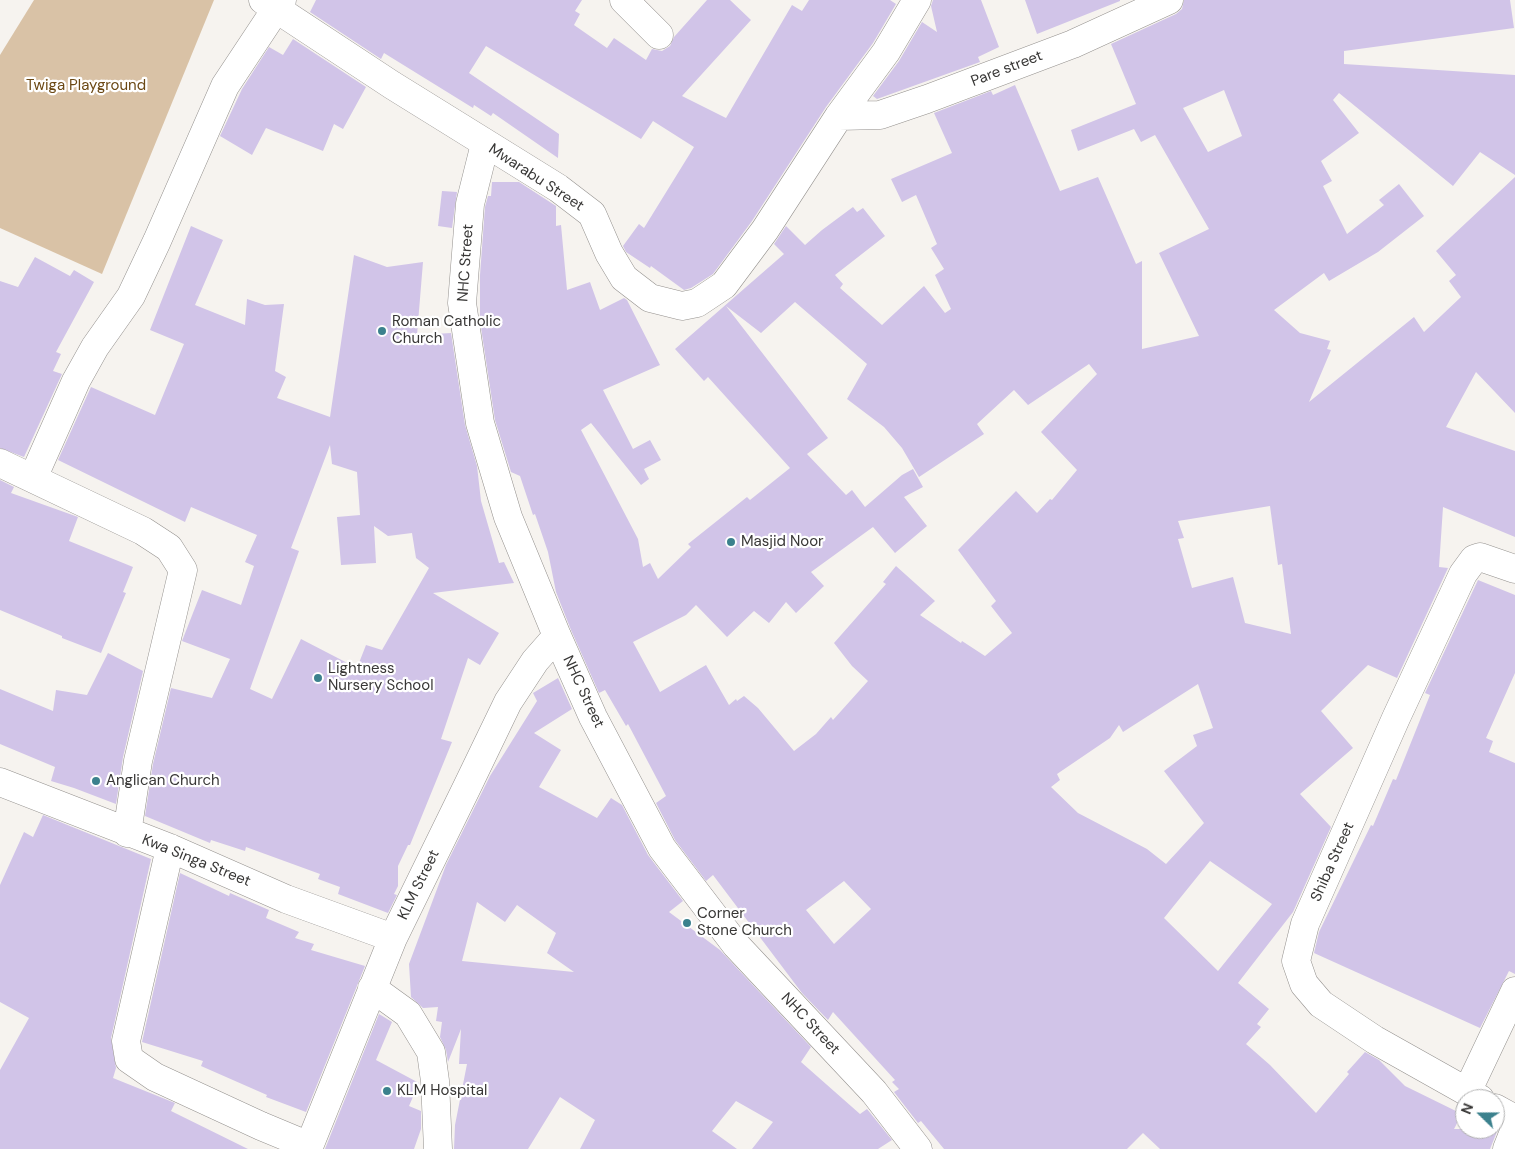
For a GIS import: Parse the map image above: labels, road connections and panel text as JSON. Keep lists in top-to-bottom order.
{
  "streets": {
    "street": [
      "Pare street",
      "Mwarabu Street",
      "NHC Street",
      "Kwa Singa Street",
      "Shiba Street",
      "KLM Street"
    ]
  },
  "crossings": [
    ["Pare street", "Mwarabu Street"],
    ["Mwarabu Street", "NHC Street"],
    ["NHC Street", "KLM Street"],
    ["Kwa Singa Street", "KLM Street"]
  ],
  "parks": ["Twiga Playground"],
  "places": [
    "Roman Catholic Church",
    "Masjid Noor",
    "Lightness Nursery School",
    "Anglican Church",
    "Corner Stone Church",
    "KLM Hospital"
  ],
  "north": "left"
}
